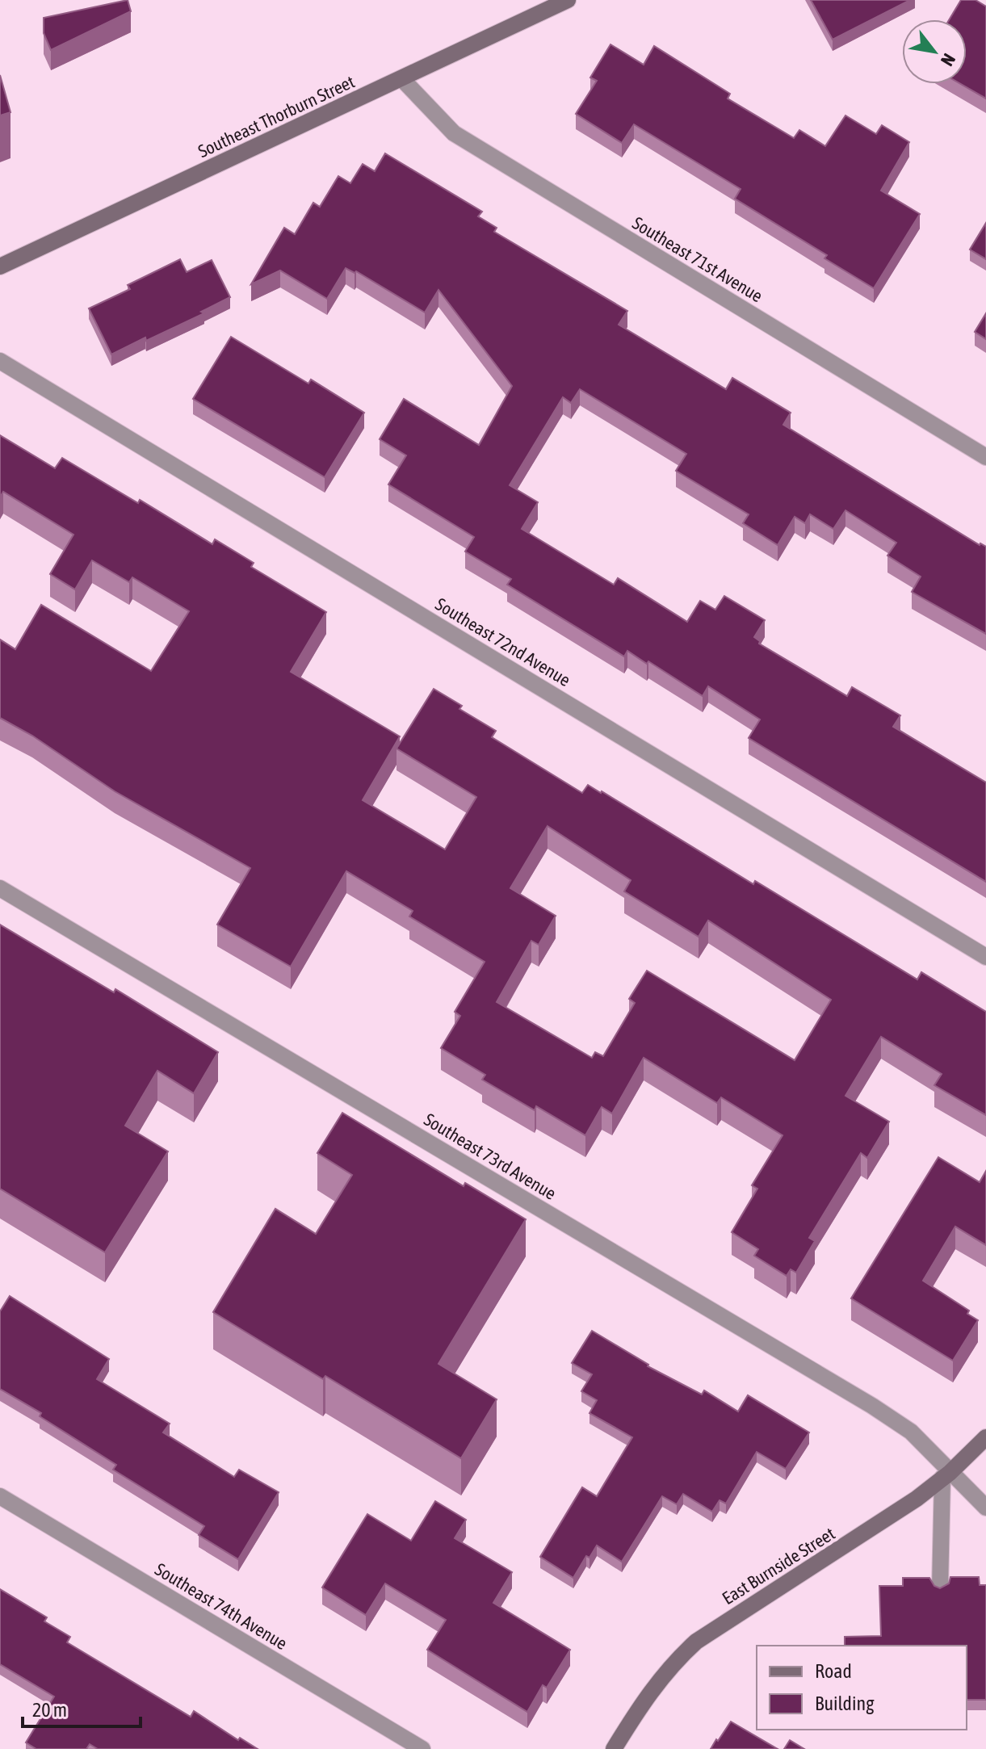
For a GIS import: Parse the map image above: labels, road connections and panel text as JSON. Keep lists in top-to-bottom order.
{
  "streets": {
    "main road": ["Southeast Thorburn Street", "East Burnside Street"],
    "street": [
      "Southeast 71st Avenue",
      "Southeast 72nd Avenue",
      "Southeast 73rd Avenue",
      "Southeast 74th Avenue"
    ]
  },
  "crossings": [
    ["Southeast Thorburn Street", "Southeast 71st Avenue"],
    ["Southeast 73rd Avenue", "East Burnside Street"]
  ],
  "legend": ["Road", "Building"],
  "scale_bar": "20 m",
  "north": "bottom right"
}
